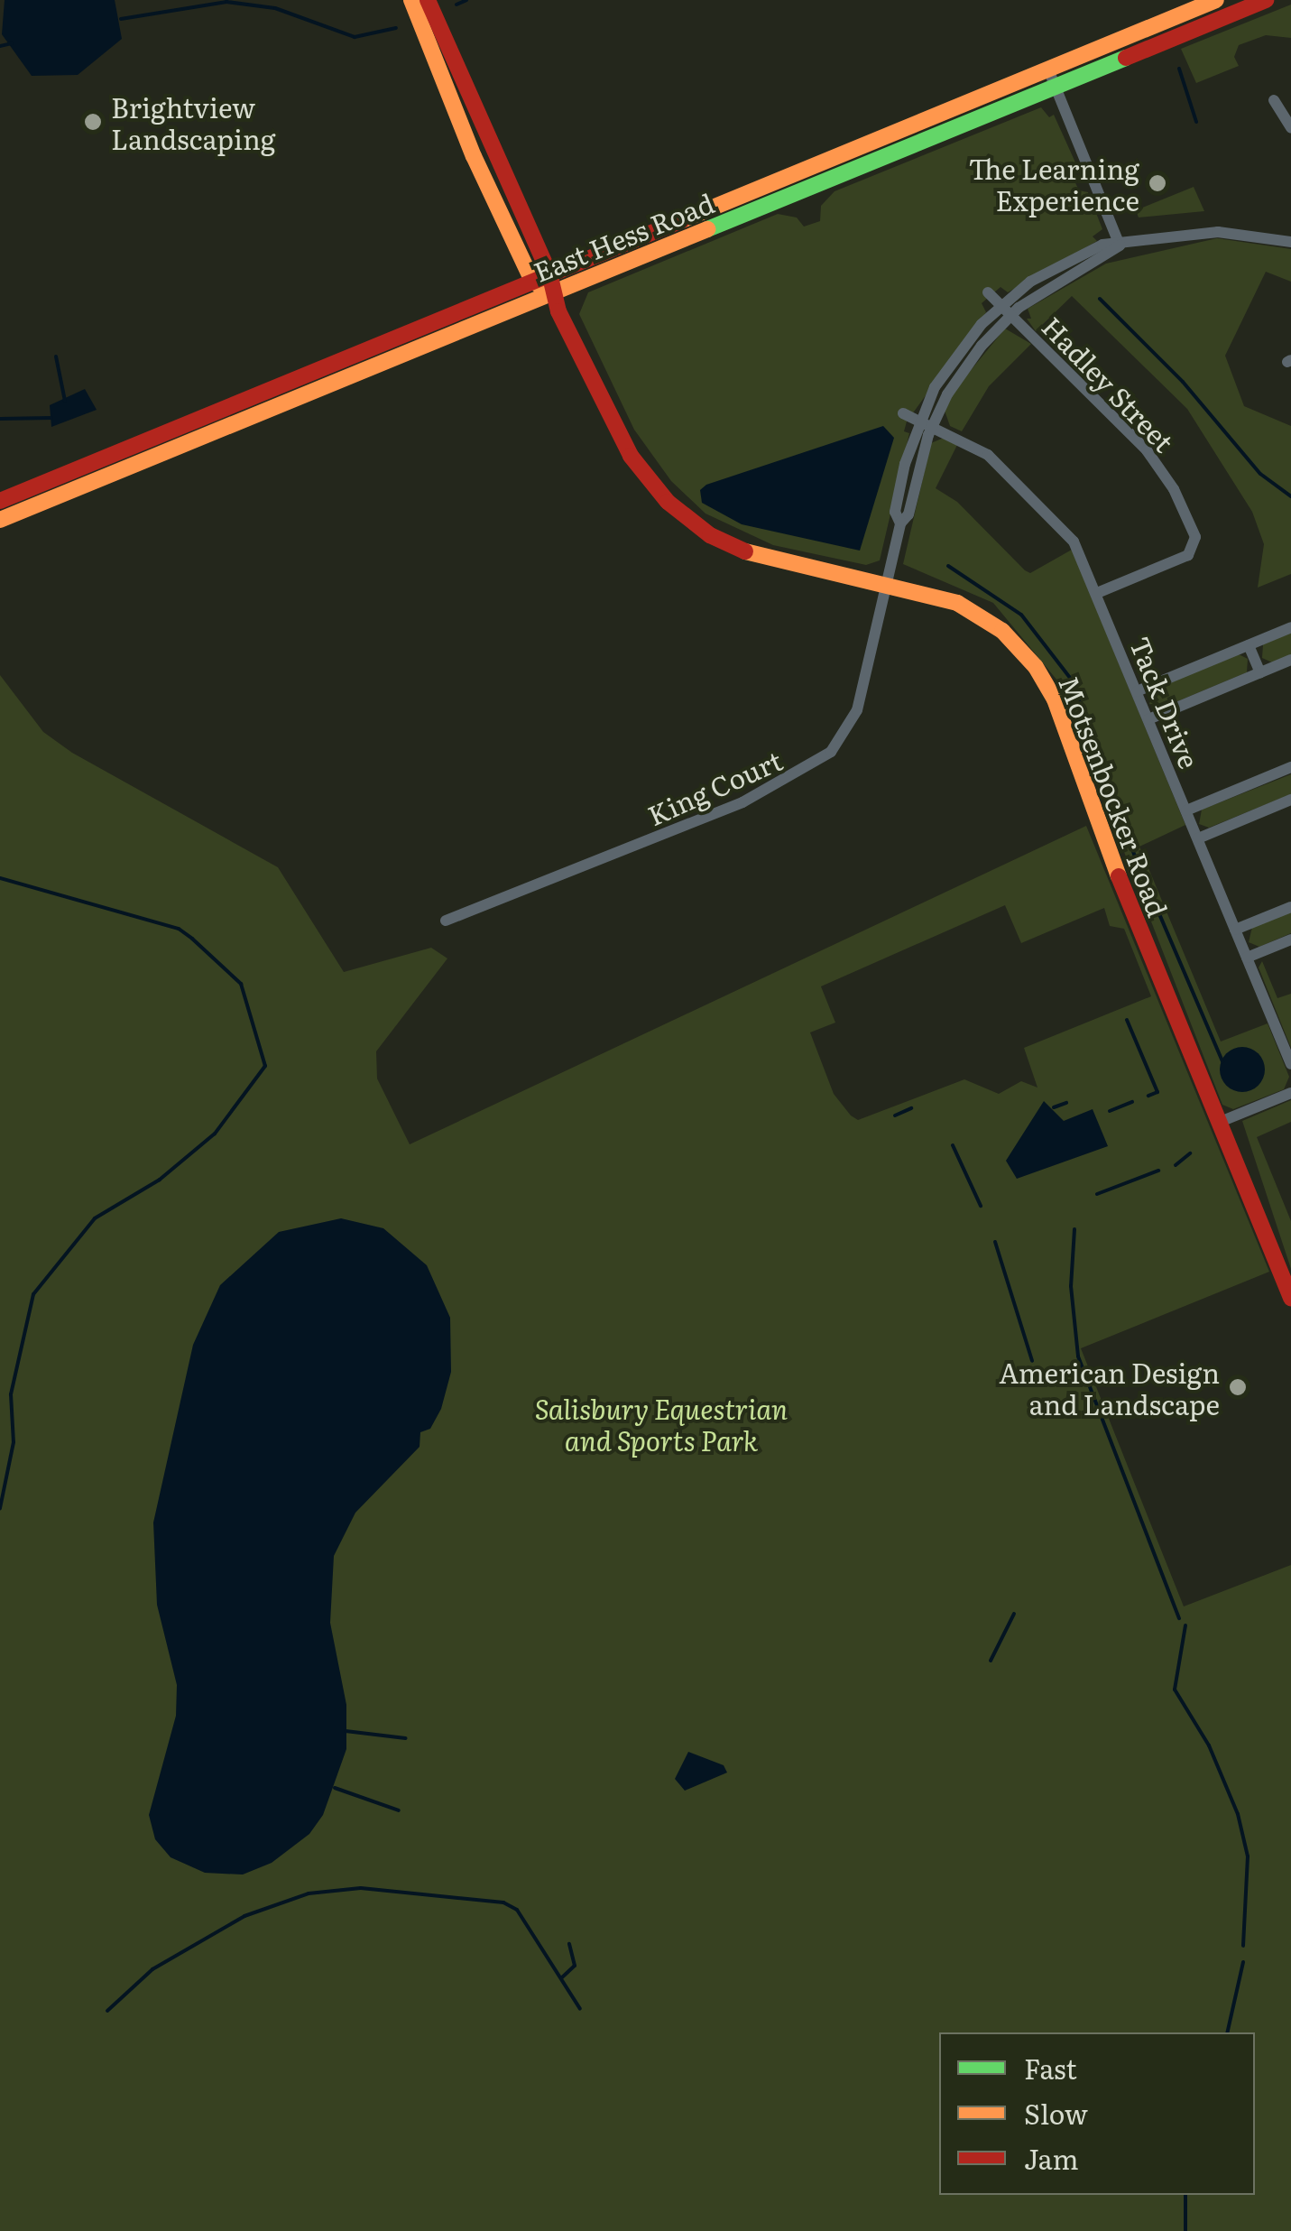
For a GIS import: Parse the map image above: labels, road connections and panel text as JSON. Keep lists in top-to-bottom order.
{
  "streets": {
    "main road": ["East Hess Road", "Motsenbocker Road"],
    "street": ["Hadley Street", "Tack Drive", "King Court"]
  },
  "crossings": [
    ["East Hess Road", "Motsenbocker Road"],
    ["Hadley Street", "Tack Drive"],
    ["Tack Drive", "King Court"],
    ["King Court", "Motsenbocker Road"]
  ],
  "parks": ["Salisbury Equestrian and Sports Park"],
  "places": ["Brightview Landscaping", "The Learning Experience", "American Design and Landscape"],
  "legend": ["Fast", "Slow", "Jam"]
}
